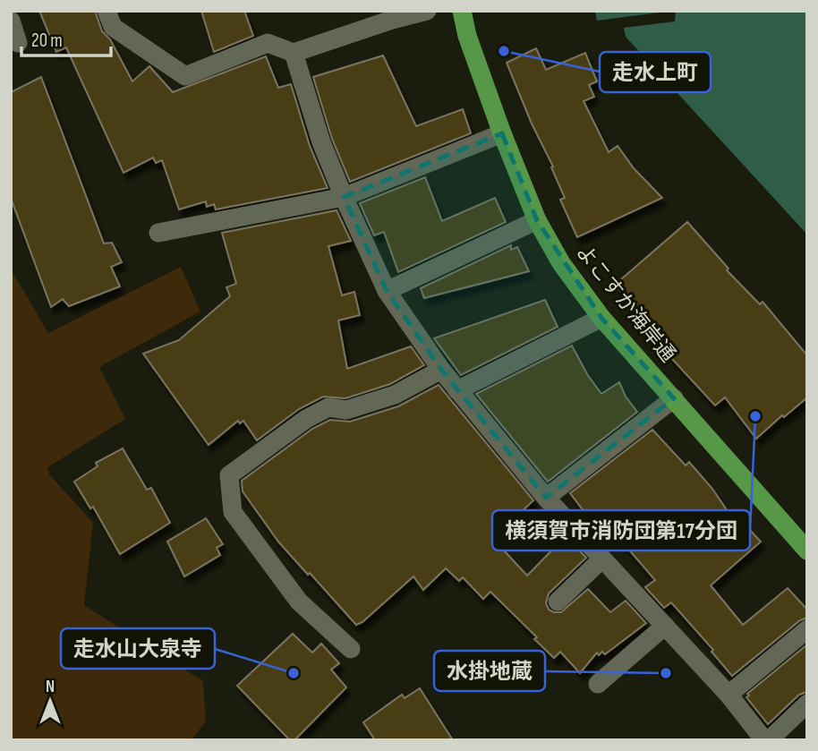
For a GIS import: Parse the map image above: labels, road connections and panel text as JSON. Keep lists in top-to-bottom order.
{
  "streets": {
    "highway": ["よこすか海岸通"]
  },
  "places": [
    "走水上町",
    "横須賀市消防団第17分団",
    "走水山大泉寺",
    "水掛地蔵"
  ],
  "scale_bar": "20 m",
  "north": "top"
}
